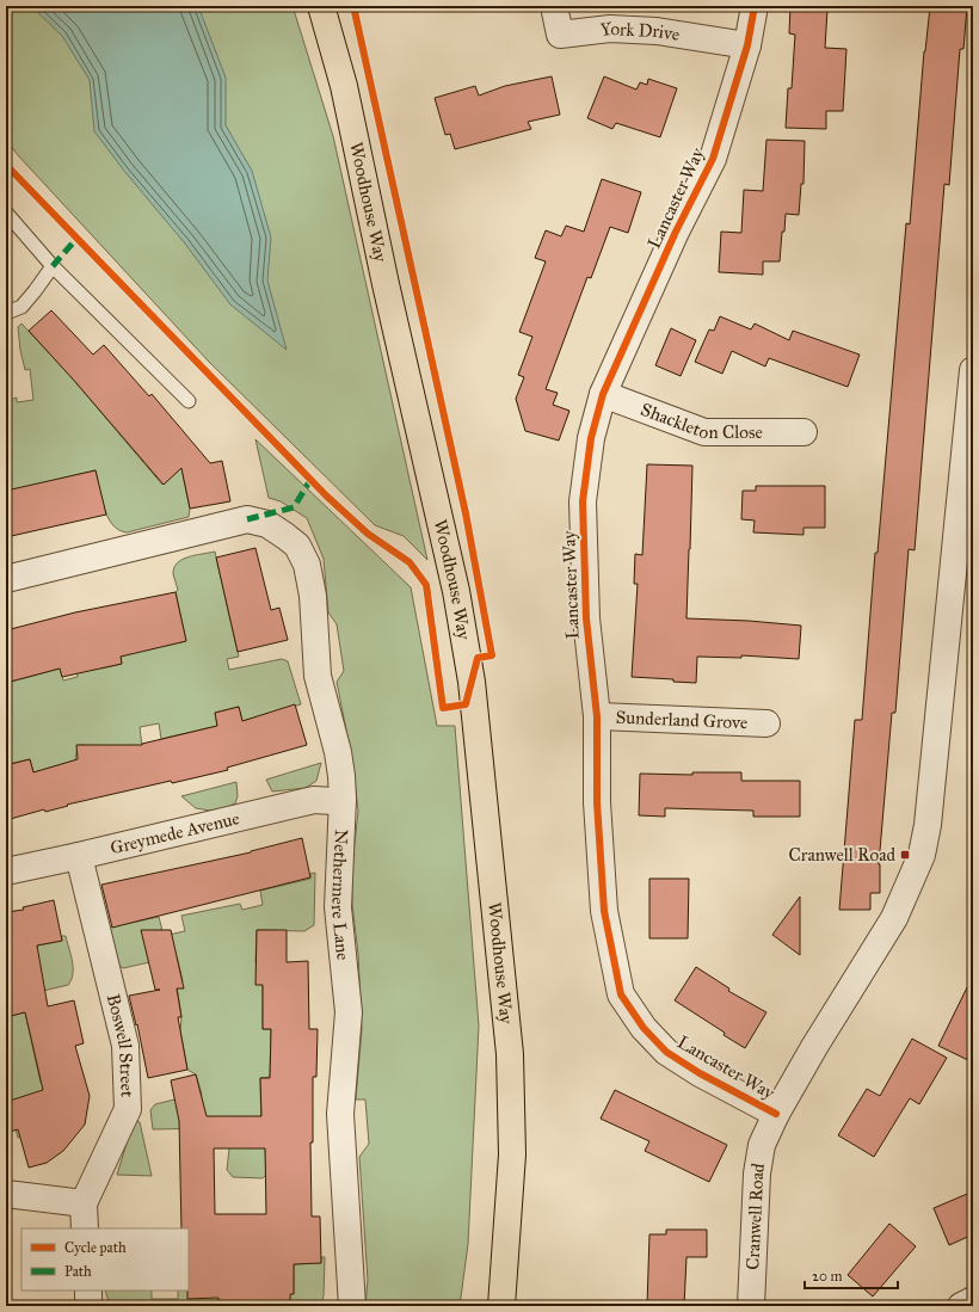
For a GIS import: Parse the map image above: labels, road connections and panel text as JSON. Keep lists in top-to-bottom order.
{
  "streets": {
    "main road": ["Woodhouse Way"],
    "street": [
      "York Drive",
      "Lancaster Way",
      "Shackleton Close",
      "Sunderland Grove",
      "Greymede Avenue",
      "Nethermere Lane",
      "Boswell Street",
      "Cranwell Road"
    ]
  },
  "crossings": [
    ["York Drive", "Lancaster Way"],
    ["Lancaster Way", "Shackleton Close"],
    ["Lancaster Way", "Sunderland Grove"],
    ["Lancaster Way", "Cranwell Road"],
    ["Greymede Avenue", "Nethermere Lane"],
    ["Greymede Avenue", "Boswell Street"]
  ],
  "places": {
    "transit": ["Cranwell Road"]
  },
  "legend": ["Cycle path", "Path"],
  "scale_bar": "20 m"
}
